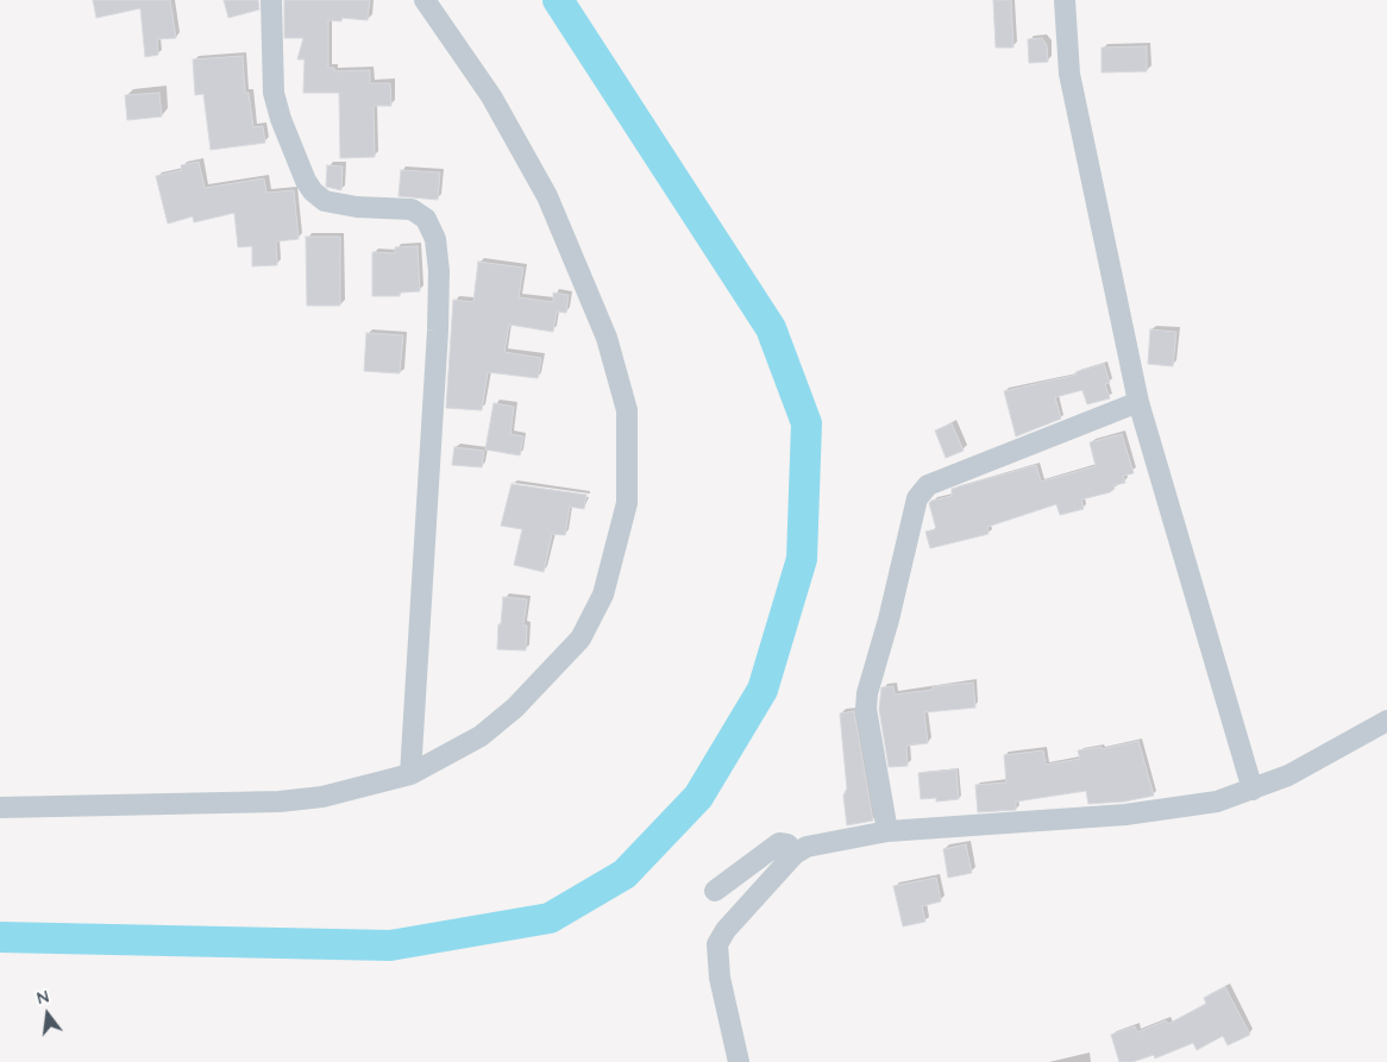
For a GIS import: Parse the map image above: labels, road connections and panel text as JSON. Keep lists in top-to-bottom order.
{
  "north": "top"
}
